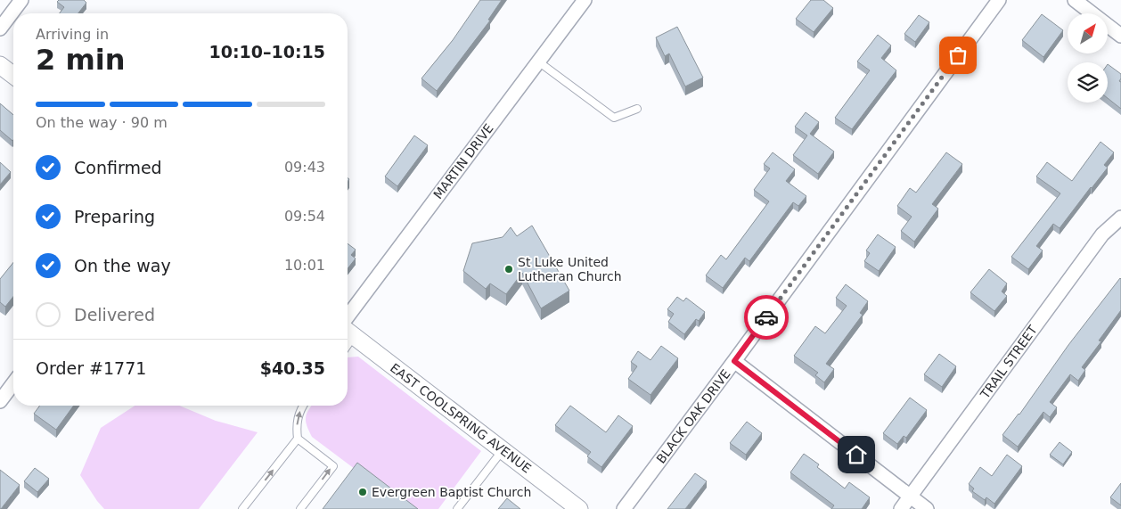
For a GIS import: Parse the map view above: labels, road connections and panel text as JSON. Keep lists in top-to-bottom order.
{
  "streets": {
    "street": [
      "MARTIN DRIVE",
      "TRAIL STREET",
      "BLACK OAK DRIVE",
      "EAST COOLSPRING AVENUE"
    ]
  },
  "places": ["St Luke United Lutheran Church", "Evergreen Baptist Church"],
  "north": "top right",
  "page": {
    "heading": ["2 min", "Arriving in", "10:10–10:15"],
    "panel": ["Order #1771", "$40.35"],
    "bar": "On the way · 90 m",
    "list": [
      ["Confirmed", "09:43"],
      ["Preparing", "09:54"],
      ["On the way", "10:01"],
      "Delivered"
    ]
  }
}
